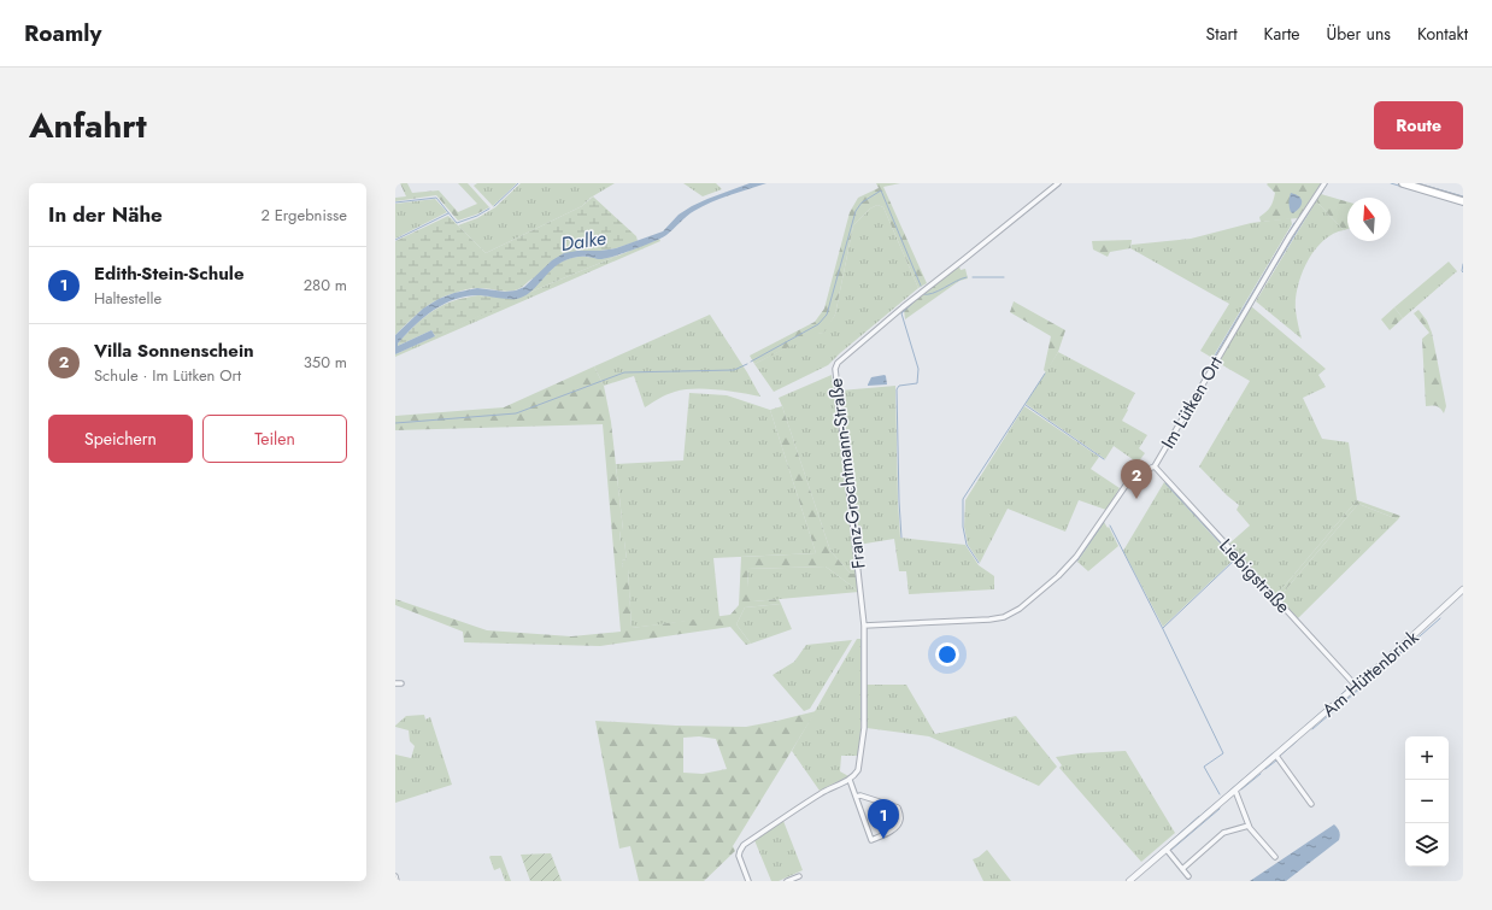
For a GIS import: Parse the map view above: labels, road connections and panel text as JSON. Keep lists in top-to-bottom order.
{
  "streets": {
    "street": [
      "Im Lütken Ort",
      "Franz-Grochtmann-Straße",
      "Liebigstraße",
      "Am Hüttenbrink"
    ]
  },
  "crossings": [
    ["Im Lütken Ort", "Franz-Grochtmann-Straße"],
    ["Im Lütken Ort", "Liebigstraße"],
    ["Liebigstraße", "Am Hüttenbrink"]
  ],
  "water": ["Dalke"],
  "north": "top",
  "page": {
    "header": "Roamly",
    "nav": [
      "Start",
      "Karte",
      "Über uns",
      "Kontakt"
    ],
    "title": "Anfahrt",
    "buttons": [
      "Route",
      ["Speichern", "Teilen"]
    ],
    "heading": ["In der Nähe", "2 Ergebnisse"],
    "list": [
      {
        "mark": "1",
        "name": "Edith-Stein-Schule",
        "note": "Haltestelle",
        "value": "280 m"
      },
      {
        "mark": "2",
        "name": "Villa Sonnenschein",
        "note": "Schule · Im Lütken Ort",
        "value": "350 m"
      }
    ],
    "pins": ["2", "1"],
    "map_buttons": ["+", "−"]
  }
}
